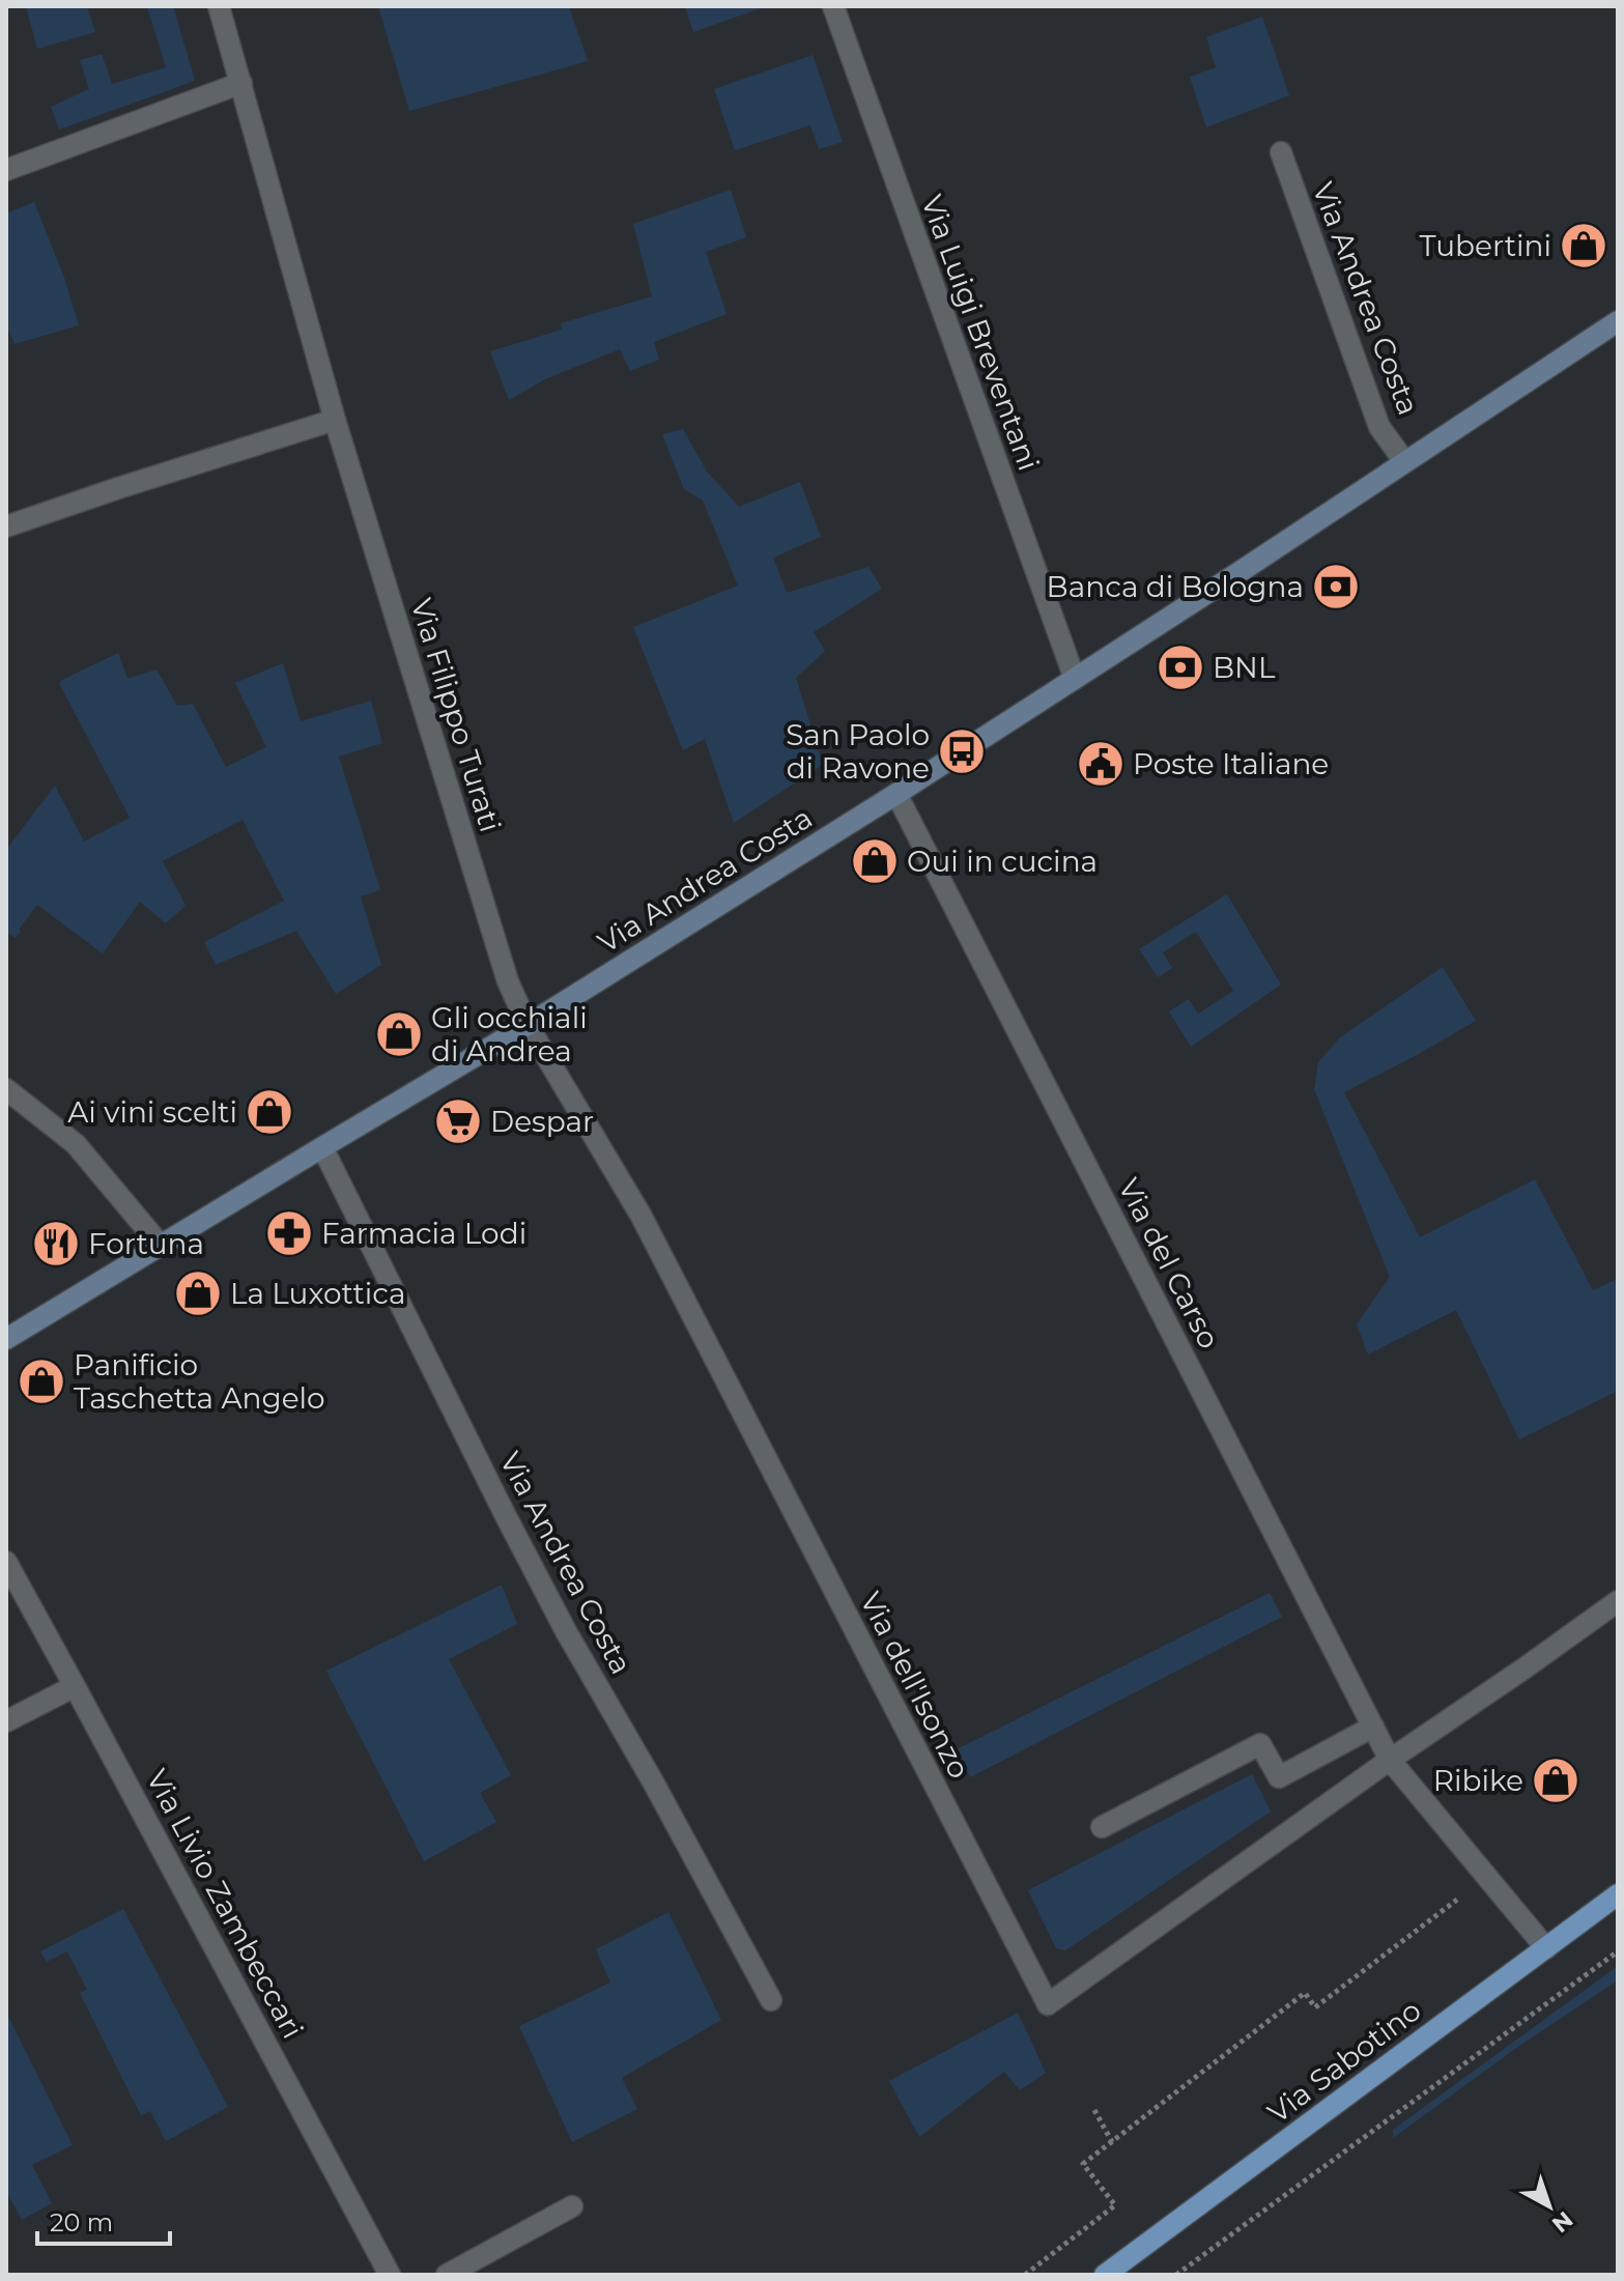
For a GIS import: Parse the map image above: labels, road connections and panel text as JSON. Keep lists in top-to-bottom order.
{
  "streets": {
    "main road": ["Via Andrea Costa", "Via Sabotino"],
    "street": [
      "Via Luigi Breventani",
      "Via Filippo Turati",
      "Via del Carso",
      "Via dell'Isonzo",
      "Via Livio Zambeccari"
    ]
  },
  "crossings": [
    ["Via Andrea Costa", "Via Luigi Breventani"],
    ["Via Andrea Costa", "Via Filippo Turati"],
    ["Via Andrea Costa", "Via del Carso"],
    ["Via Andrea Costa", "Via dell'Isonzo"],
    ["Via Filippo Turati", "Via dell'Isonzo"],
    ["Via del Carso", "Via dell'Isonzo"],
    ["Via del Carso", "Via Sabotino"]
  ],
  "places": {
    "shop": [
      "Tubertini",
      "Oui in cucina",
      "Gli occhiali di Andrea",
      "Ai vini scelti",
      "La Luxottica",
      "Panificio Taschetta Angelo",
      "Ribike"
    ],
    "bank": ["Banca di Bologna", "BNL"],
    "bus stop": ["San Paolo di Ravone"],
    "public building": ["Poste Italiane"],
    "supermarket": ["Despar"],
    "pharmacy": ["Farmacia Lodi"],
    "restaurant": ["Fortuna"]
  },
  "scale_bar": "20 m",
  "north": "bottom right"
}
